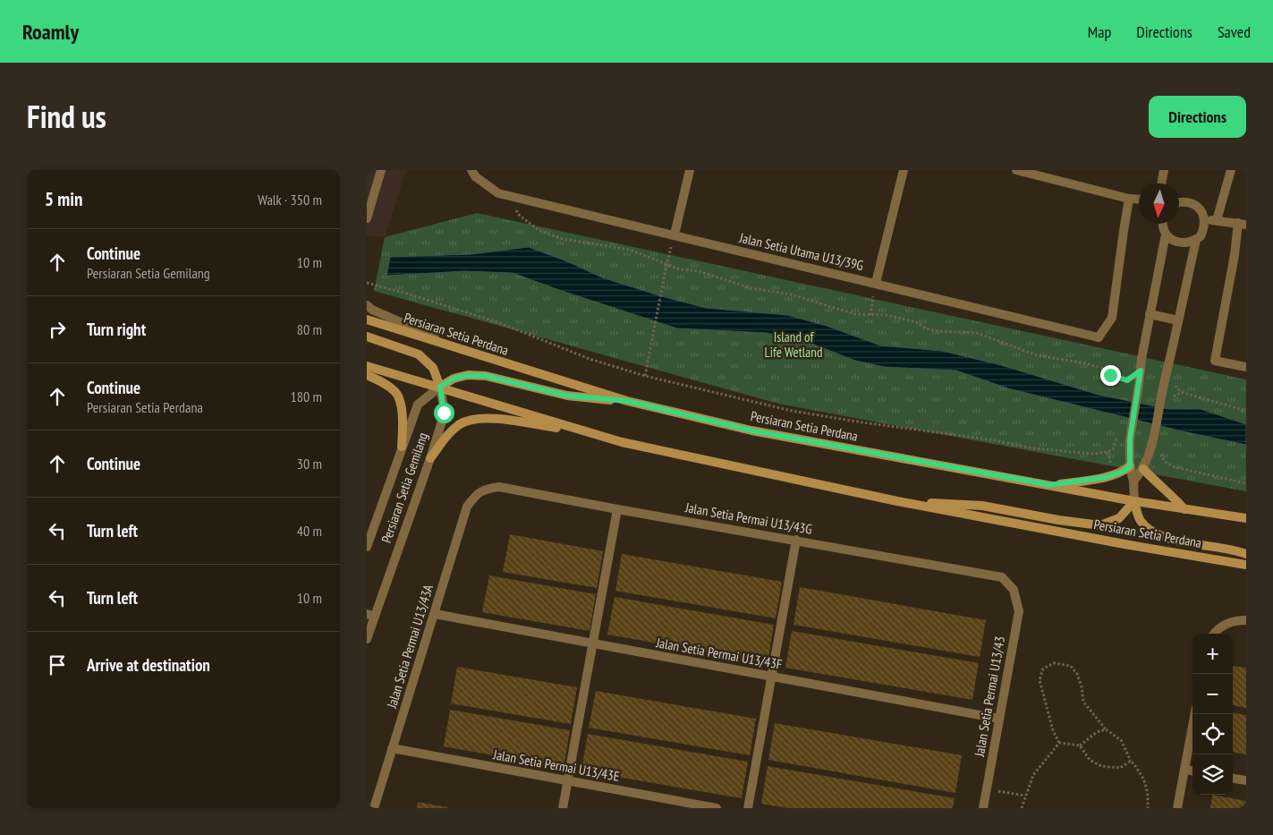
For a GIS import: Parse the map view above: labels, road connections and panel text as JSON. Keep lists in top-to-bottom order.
{
  "streets": {
    "main road": ["Persiaran Setia Perdana"],
    "street": [
      "Jalan Setia Utama U13/39G",
      "Persiaran Setia Gemilang",
      "Jalan Setia Permai U13/43G",
      "Jalan Setia Permai U13/43A",
      "Jalan Setia Permai U13/43F",
      "Jalan Setia Permai U13/43",
      "Jalan Setia Permai U13/43E"
    ]
  },
  "crossings": [
    ["Persiaran Setia Perdana", "Persiaran Setia Gemilang"],
    ["Jalan Setia Permai U13/43G", "Jalan Setia Permai U13/43A"],
    ["Jalan Setia Permai U13/43G", "Jalan Setia Permai U13/43"],
    ["Jalan Setia Permai U13/43A", "Jalan Setia Permai U13/43F"],
    ["Jalan Setia Permai U13/43A", "Jalan Setia Permai U13/43E"],
    ["Jalan Setia Permai U13/43F", "Jalan Setia Permai U13/43"]
  ],
  "parks": ["Island of Life Wetland"],
  "north": "bottom",
  "page": {
    "header": "Roamly",
    "nav": ["Map", "Directions", "Saved"],
    "title": "Find us",
    "buttons": "Directions",
    "heading": ["5 min", "Walk · 350 m"],
    "list": [
      ["Continue", "Persiaran Setia Gemilang", "10 m"],
      ["Turn right", "80 m"],
      ["Continue", "Persiaran Setia Perdana", "180 m"],
      ["Continue", "30 m"],
      ["Turn left", "40 m"],
      ["Turn left", "10 m"],
      "Arrive at destination"
    ],
    "map_buttons": ["+", "−"]
  }
}
